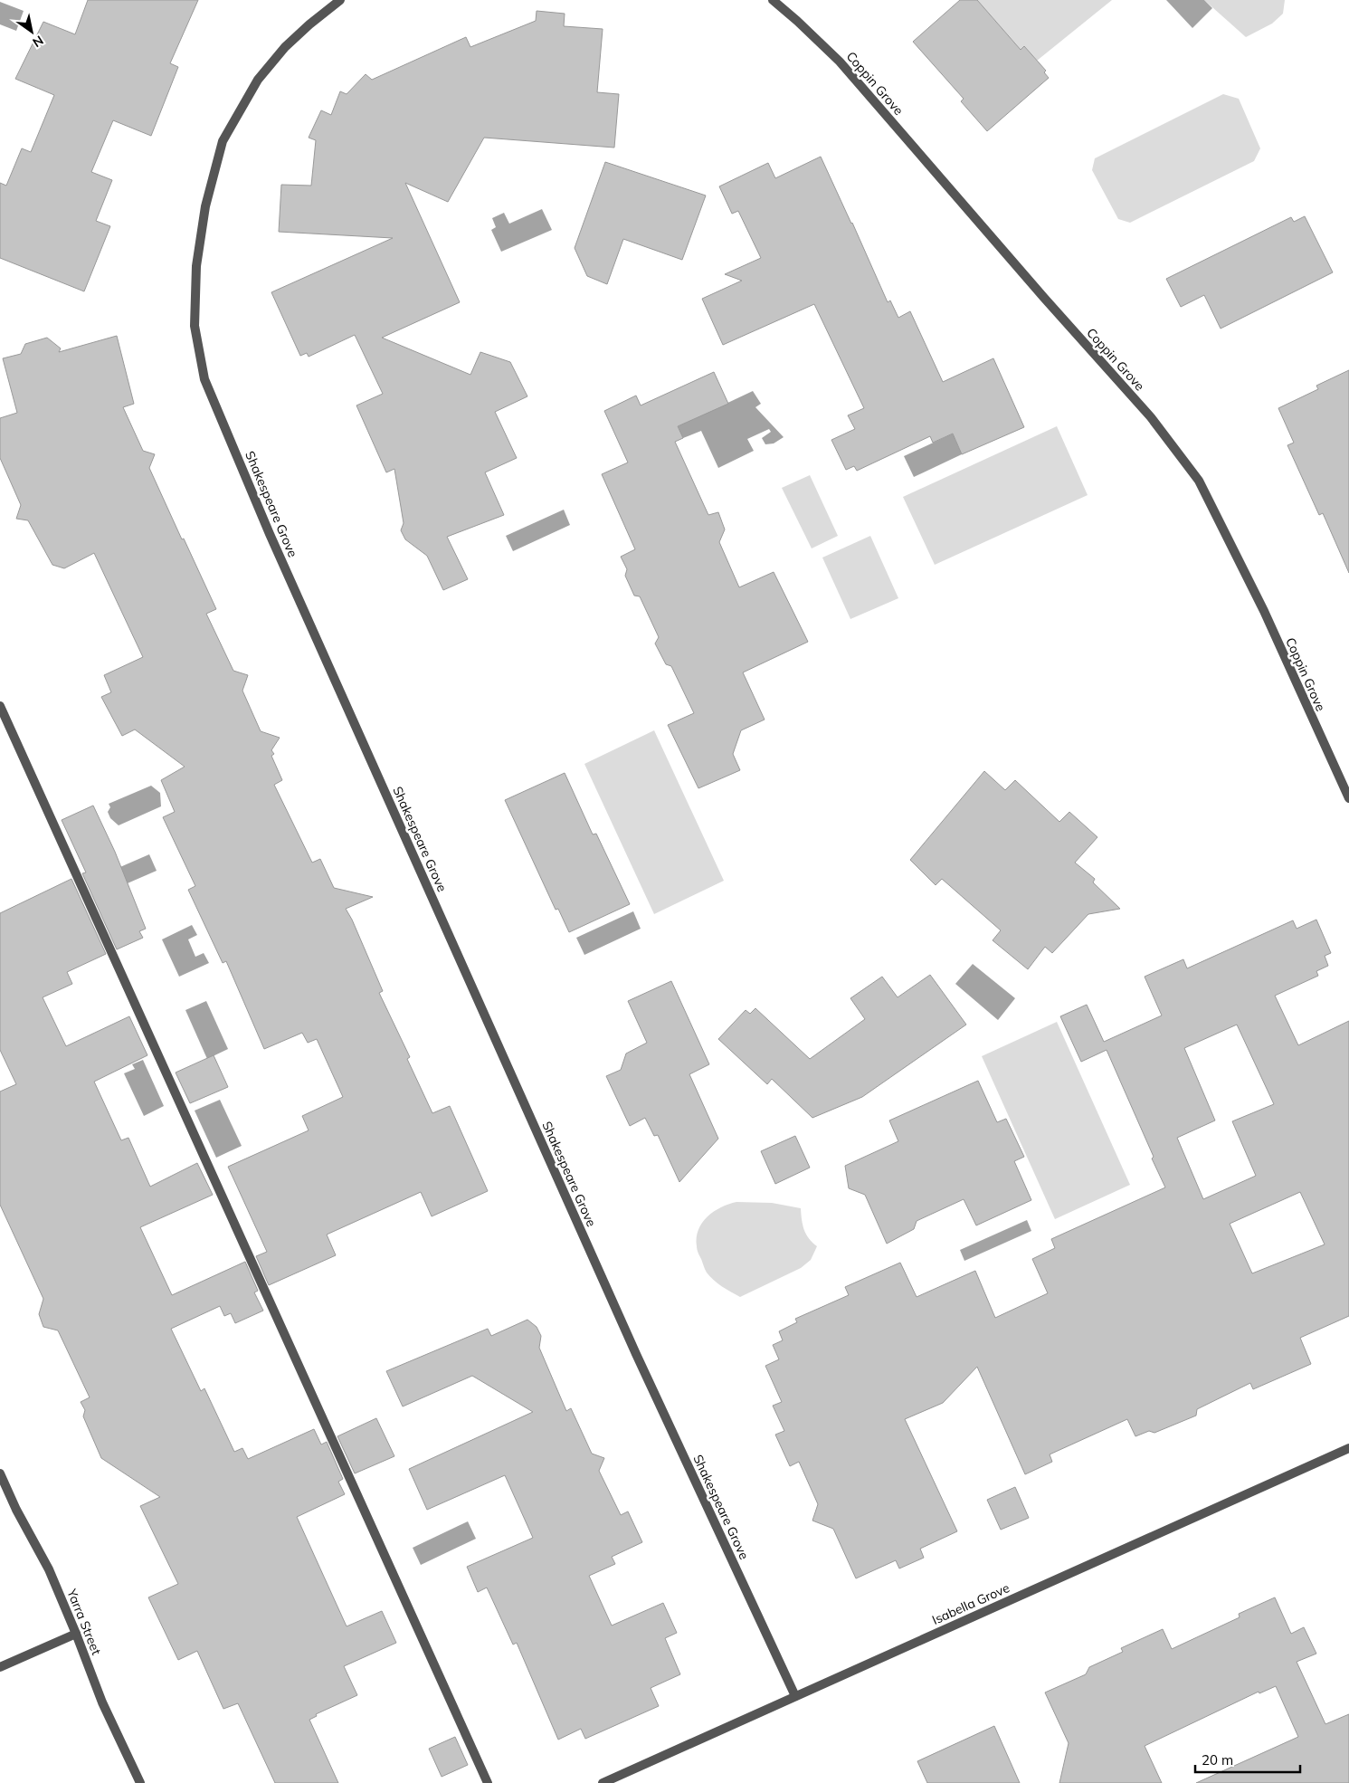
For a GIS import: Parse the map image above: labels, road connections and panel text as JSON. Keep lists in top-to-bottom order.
{
  "streets": {
    "street": [
      "Coppin Grove",
      "Shakespeare Grove",
      "Isabella Grove",
      "Yarra Street"
    ]
  },
  "crossings": [
    ["Shakespeare Grove", "Isabella Grove"]
  ],
  "scale_bar": "20 m",
  "north": "bottom right"
}
